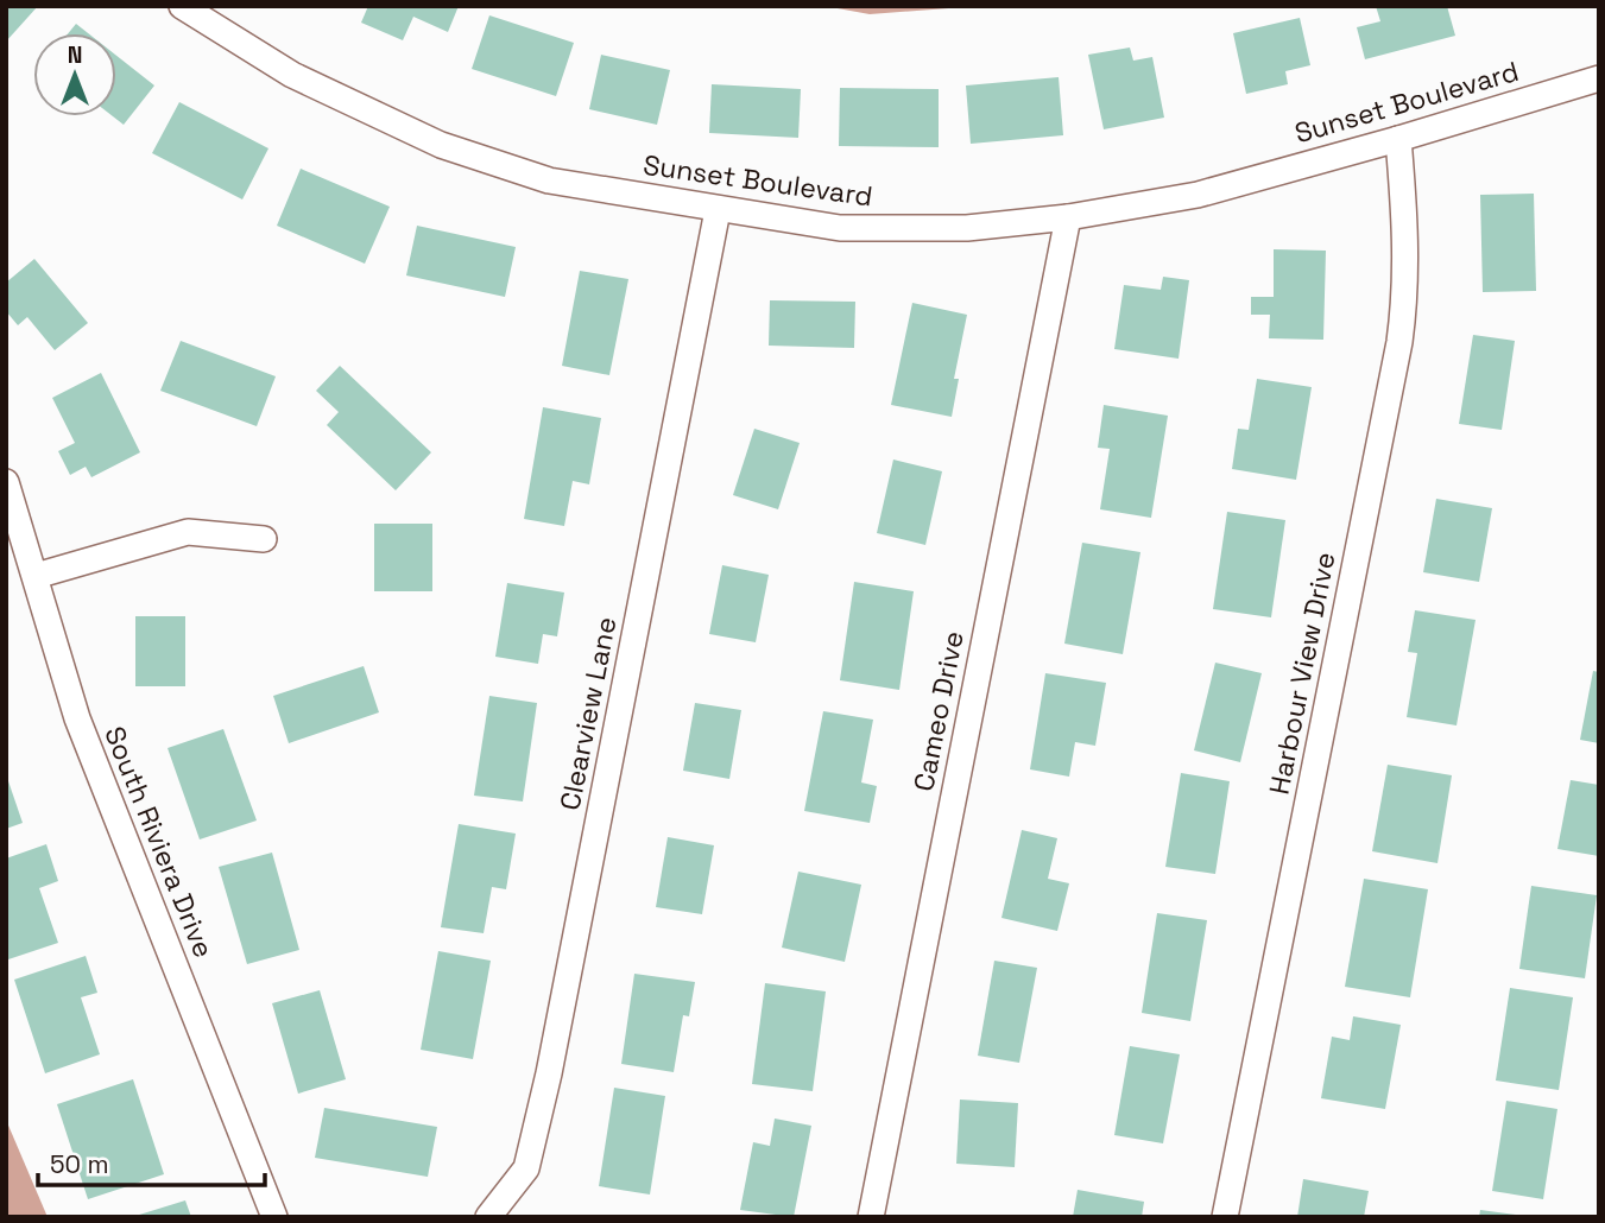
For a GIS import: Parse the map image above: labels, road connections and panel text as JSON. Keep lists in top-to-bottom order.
{
  "streets": {
    "street": [
      "Sunset Boulevard",
      "Harbour View Drive",
      "Cameo Drive",
      "Clearview Lane",
      "South Riviera Drive"
    ]
  },
  "crossings": [
    ["Sunset Boulevard", "Harbour View Drive"],
    ["Sunset Boulevard", "Cameo Drive"],
    ["Sunset Boulevard", "Clearview Lane"]
  ],
  "scale_bar": "50 m",
  "north": "top"
}
